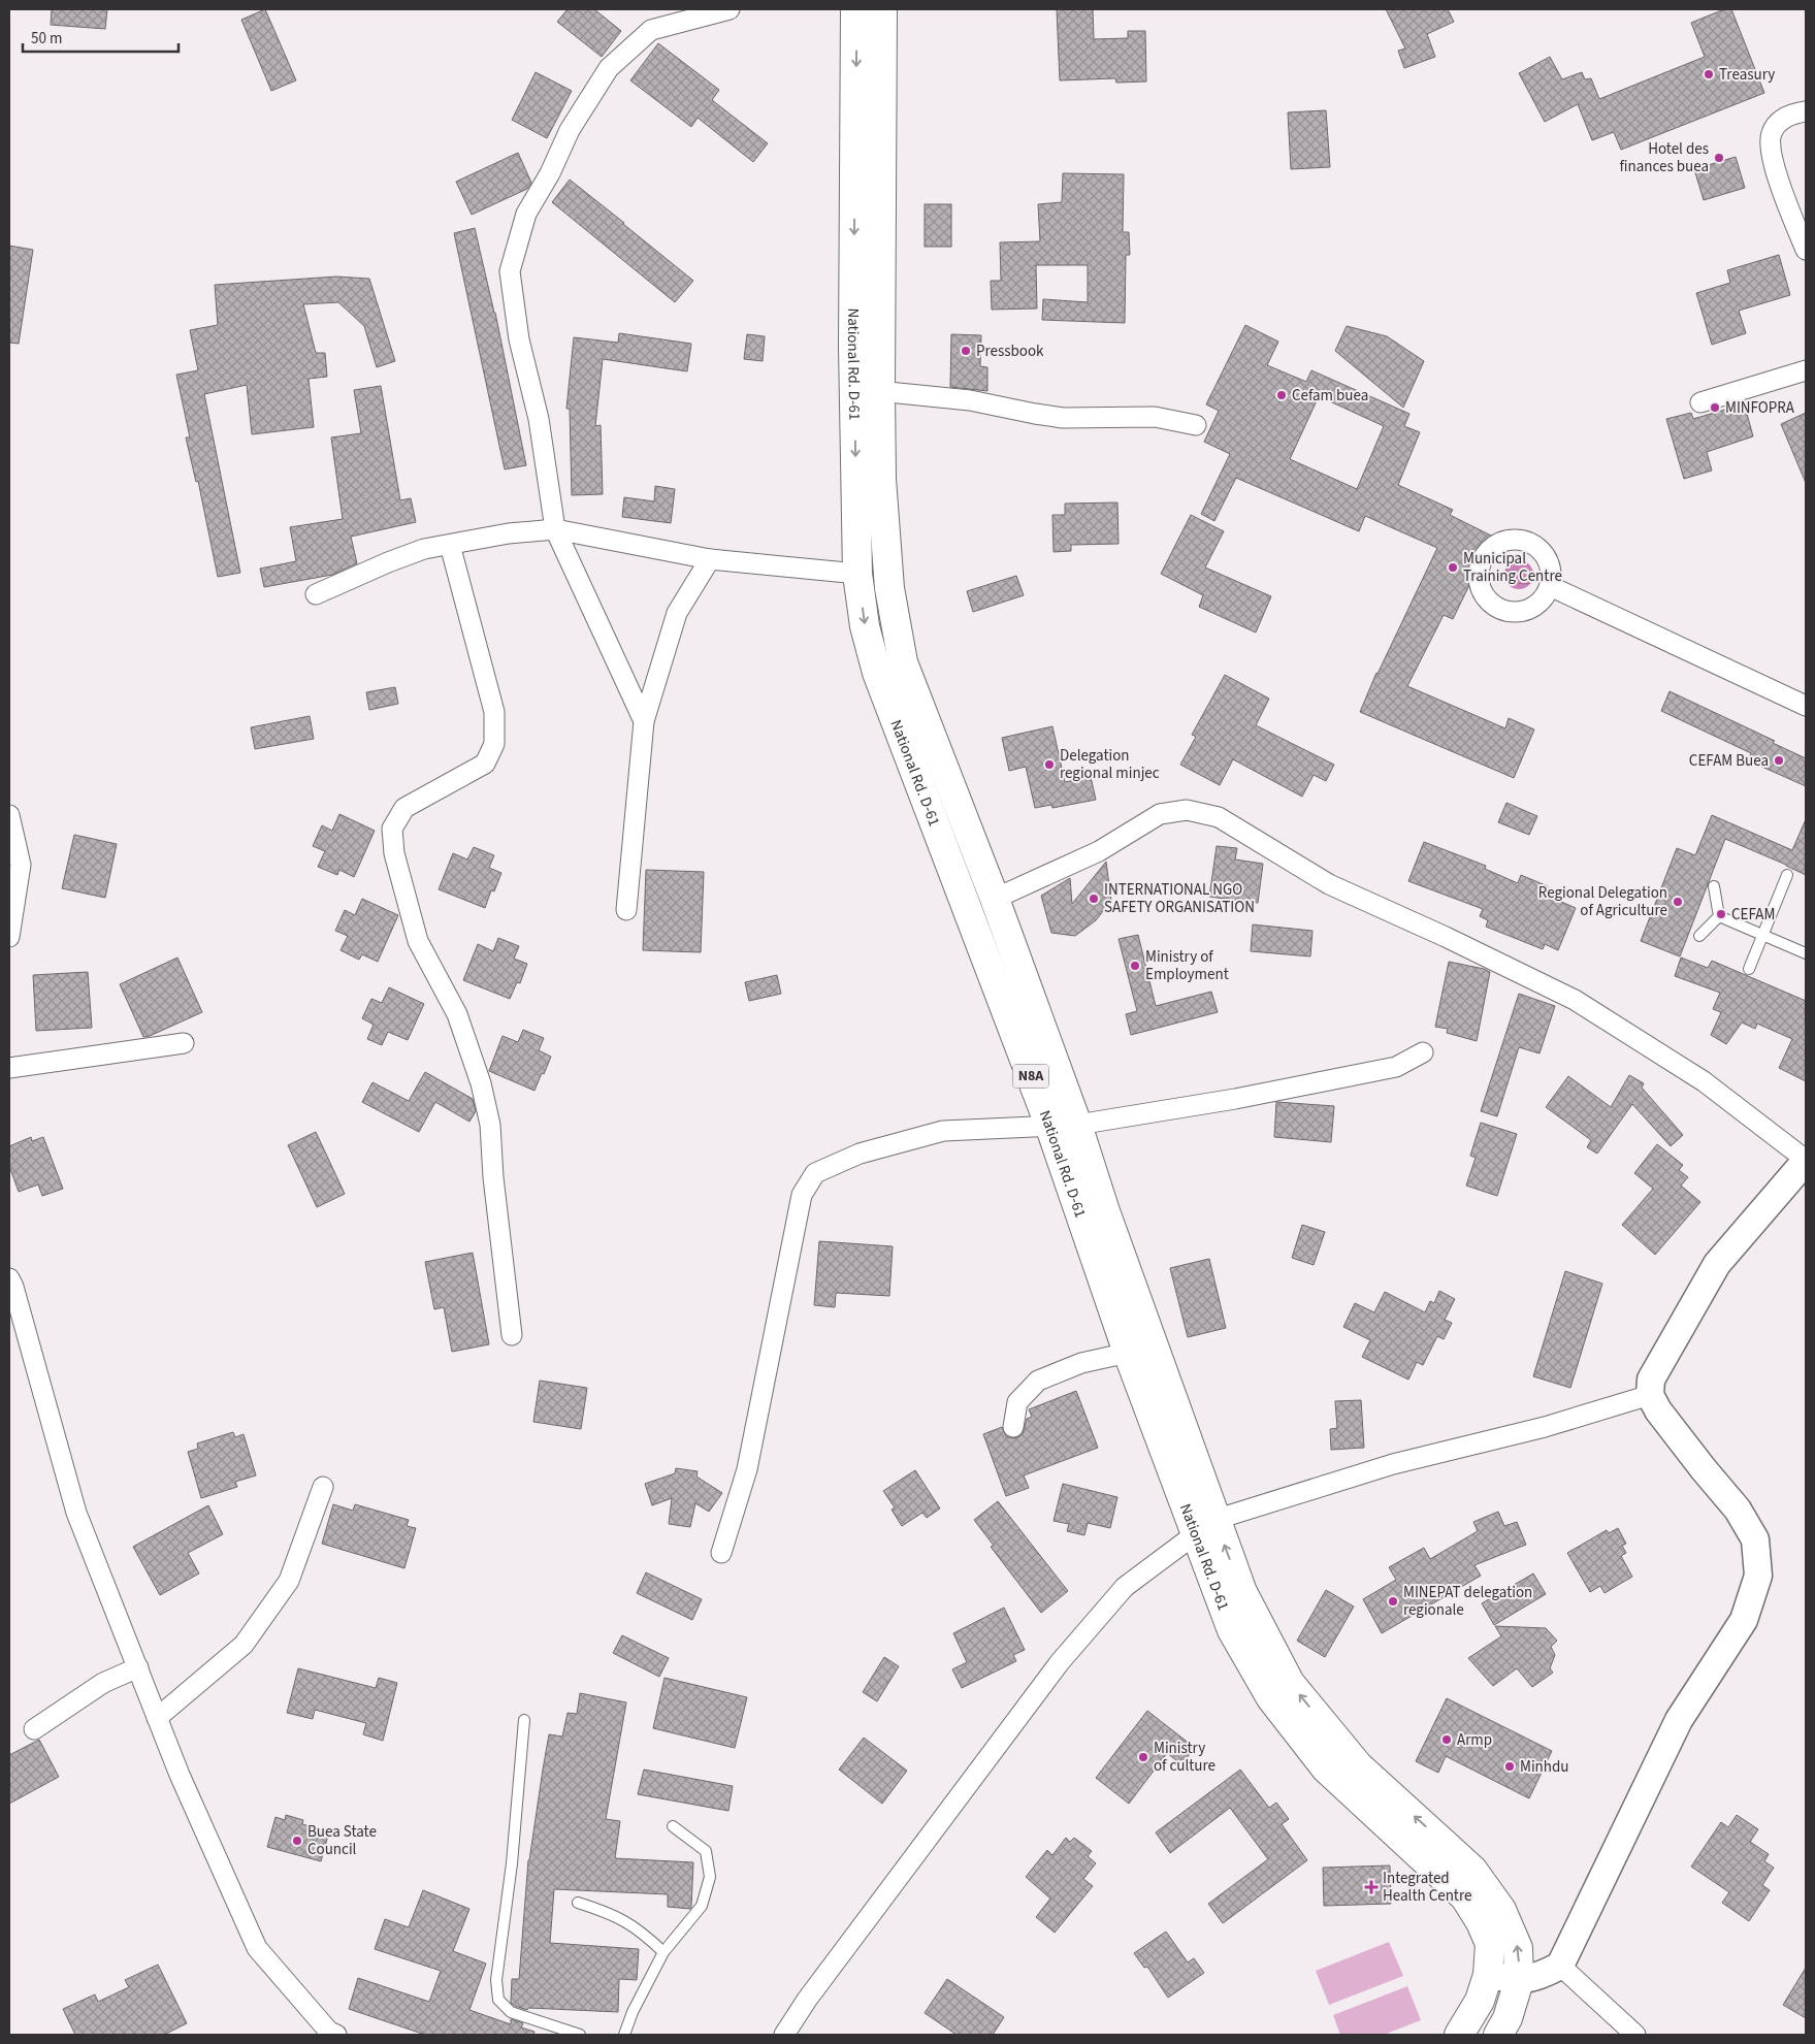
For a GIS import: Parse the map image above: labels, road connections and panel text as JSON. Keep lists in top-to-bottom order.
{
  "streets": {
    "highway": ["National Rd. D-61", "N8A"]
  },
  "places": {
    "other": [
      "Treasury",
      "Hotel des finances buea",
      "Pressbook",
      "Cefam buea",
      "MINFOPRA",
      "Municipal Training Centre",
      "CEFAM Buea",
      "Delegation regional minjec",
      "INTERNATIONAL NGO SAFETY ORGANISATION",
      "Regional Delegation of Agriculture",
      "CEFAM",
      "Ministry of Employment",
      "MINEPAT delegation regionale",
      "Armp",
      "Ministry of culture",
      "Minhdu",
      "Buea State Council"
    ],
    "health": ["Integrated Health Centre"]
  },
  "scale_bar": "50 m"
}
